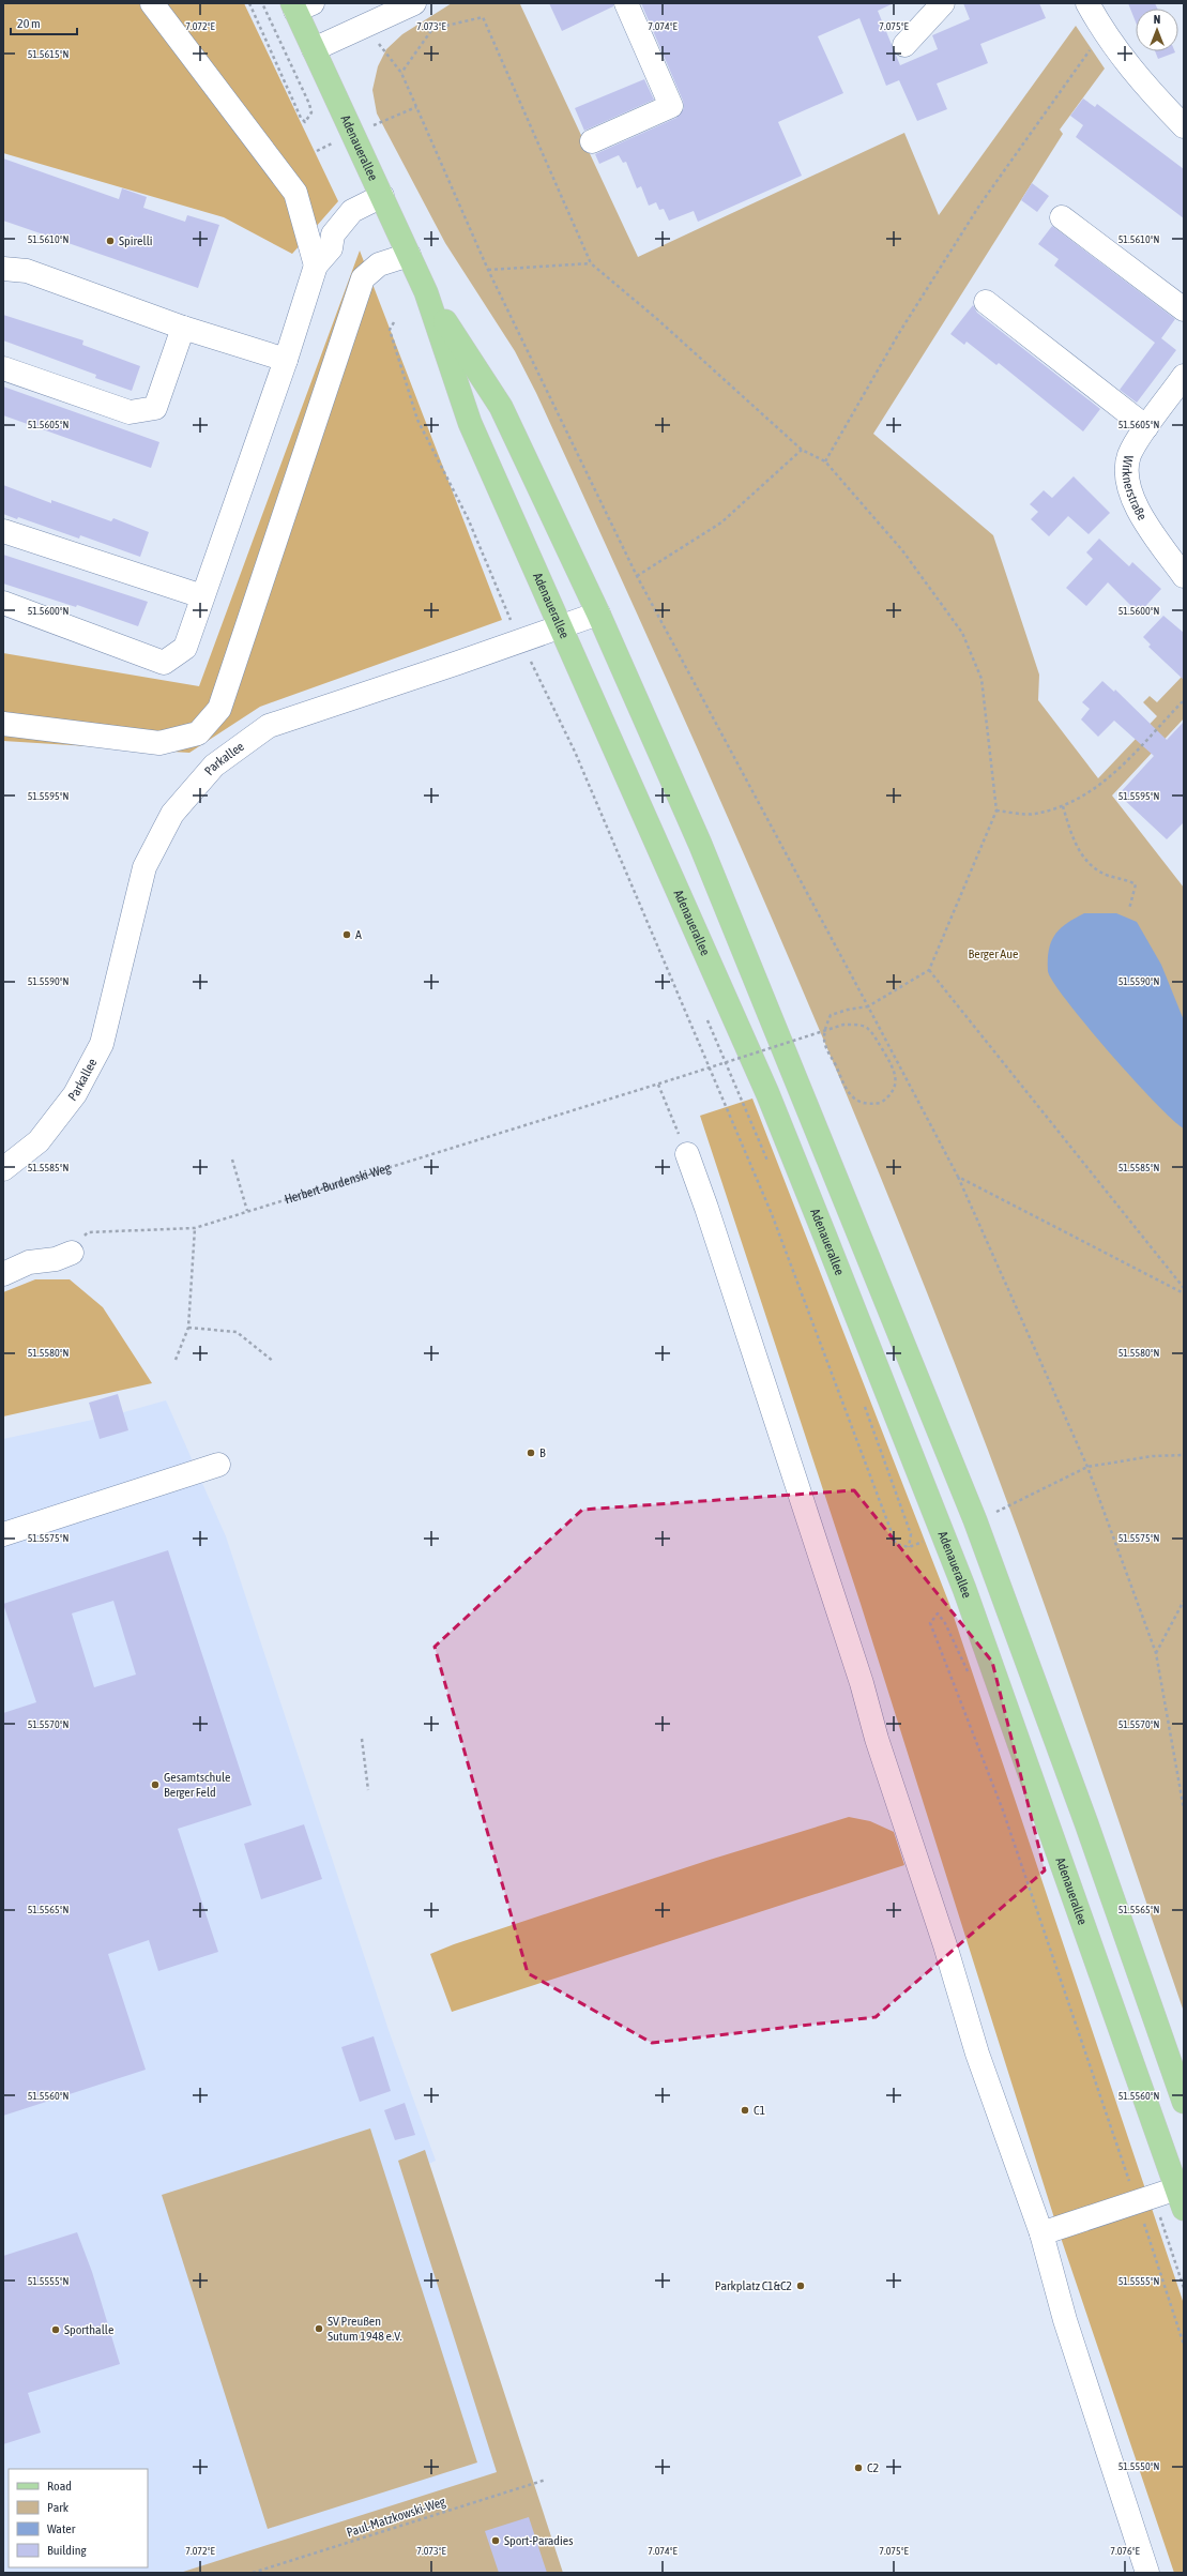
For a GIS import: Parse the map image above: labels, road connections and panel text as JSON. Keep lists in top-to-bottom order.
{
  "streets": {
    "main road": ["Adenauerallee"],
    "street": ["Wirknerstraße", "Parkallee"],
    "path": ["Herbert-Burdenski-Weg", "Paul-Matzkowski-Weg"]
  },
  "crossings": [
    ["Adenauerallee", "Parkallee"]
  ],
  "parks": ["Berger Aue"],
  "places": [
    "Spirelli",
    "A",
    "B",
    "Gesamtschule Berger Feld",
    "C1",
    "Parkplatz C1&C2",
    "SV Preußen Sutum 1948 e.V.",
    "Sporthalle",
    "C2",
    "Sport-Paradies"
  ],
  "legend": [
    "Road",
    "Park",
    "Water",
    "Building"
  ],
  "scale_bar": "20 m",
  "north": "top",
  "coordinates": [
    "7.072°E",
    "7.073°E",
    "7.074°E",
    "7.075°E",
    "51.5615°N",
    "51.5610°N",
    "51.5605°N",
    "51.5600°N",
    "51.5595°N",
    "51.5590°N",
    "51.5585°N",
    "51.5580°N",
    "51.5575°N",
    "51.5570°N",
    "51.5565°N",
    "51.5560°N",
    "51.5555°N",
    "51.5550°N",
    "7.076°E"
  ]
}
